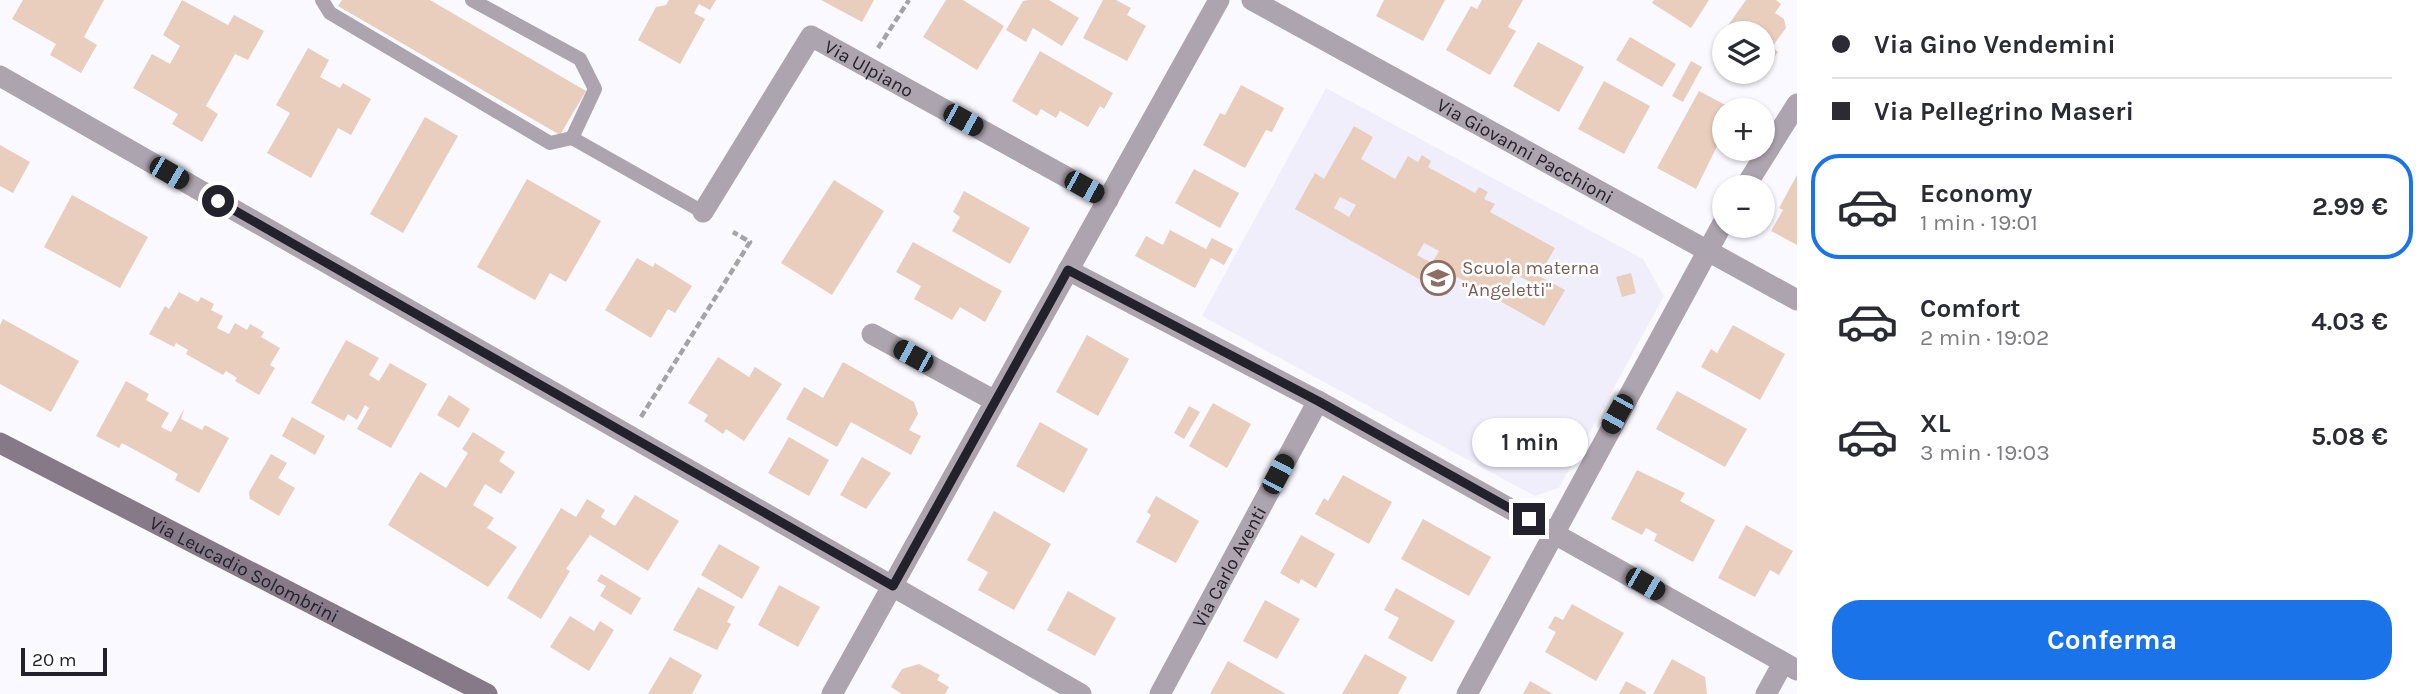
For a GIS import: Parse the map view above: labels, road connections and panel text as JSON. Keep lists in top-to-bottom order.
{
  "streets": {
    "street": [
      "Via Ulpiano",
      "Via Giovanni Pacchioni",
      "Via Carlo Aventi",
      "Via Leucadio Solombrini"
    ]
  },
  "places": {
    "school or university": ["Scuola materna \"Angeletti\""]
  },
  "scale_bar": "20 m",
  "page": {
    "banner": ["Via Gino Vendemini", "Via Pellegrino Maseri"],
    "map_buttons": ["+", "−"],
    "list": [
      {
        "name": "Economy",
        "note": "1 min · 19:01",
        "value": "2.99 €"
      },
      {
        "name": "Comfort",
        "note": "2 min · 19:02",
        "value": "4.03 €"
      },
      {
        "name": "XL",
        "note": "3 min · 19:03",
        "value": "5.08 €"
      }
    ],
    "bubble": "1 min",
    "buttons": "Conferma",
    "scale": "20 m"
  }
}
